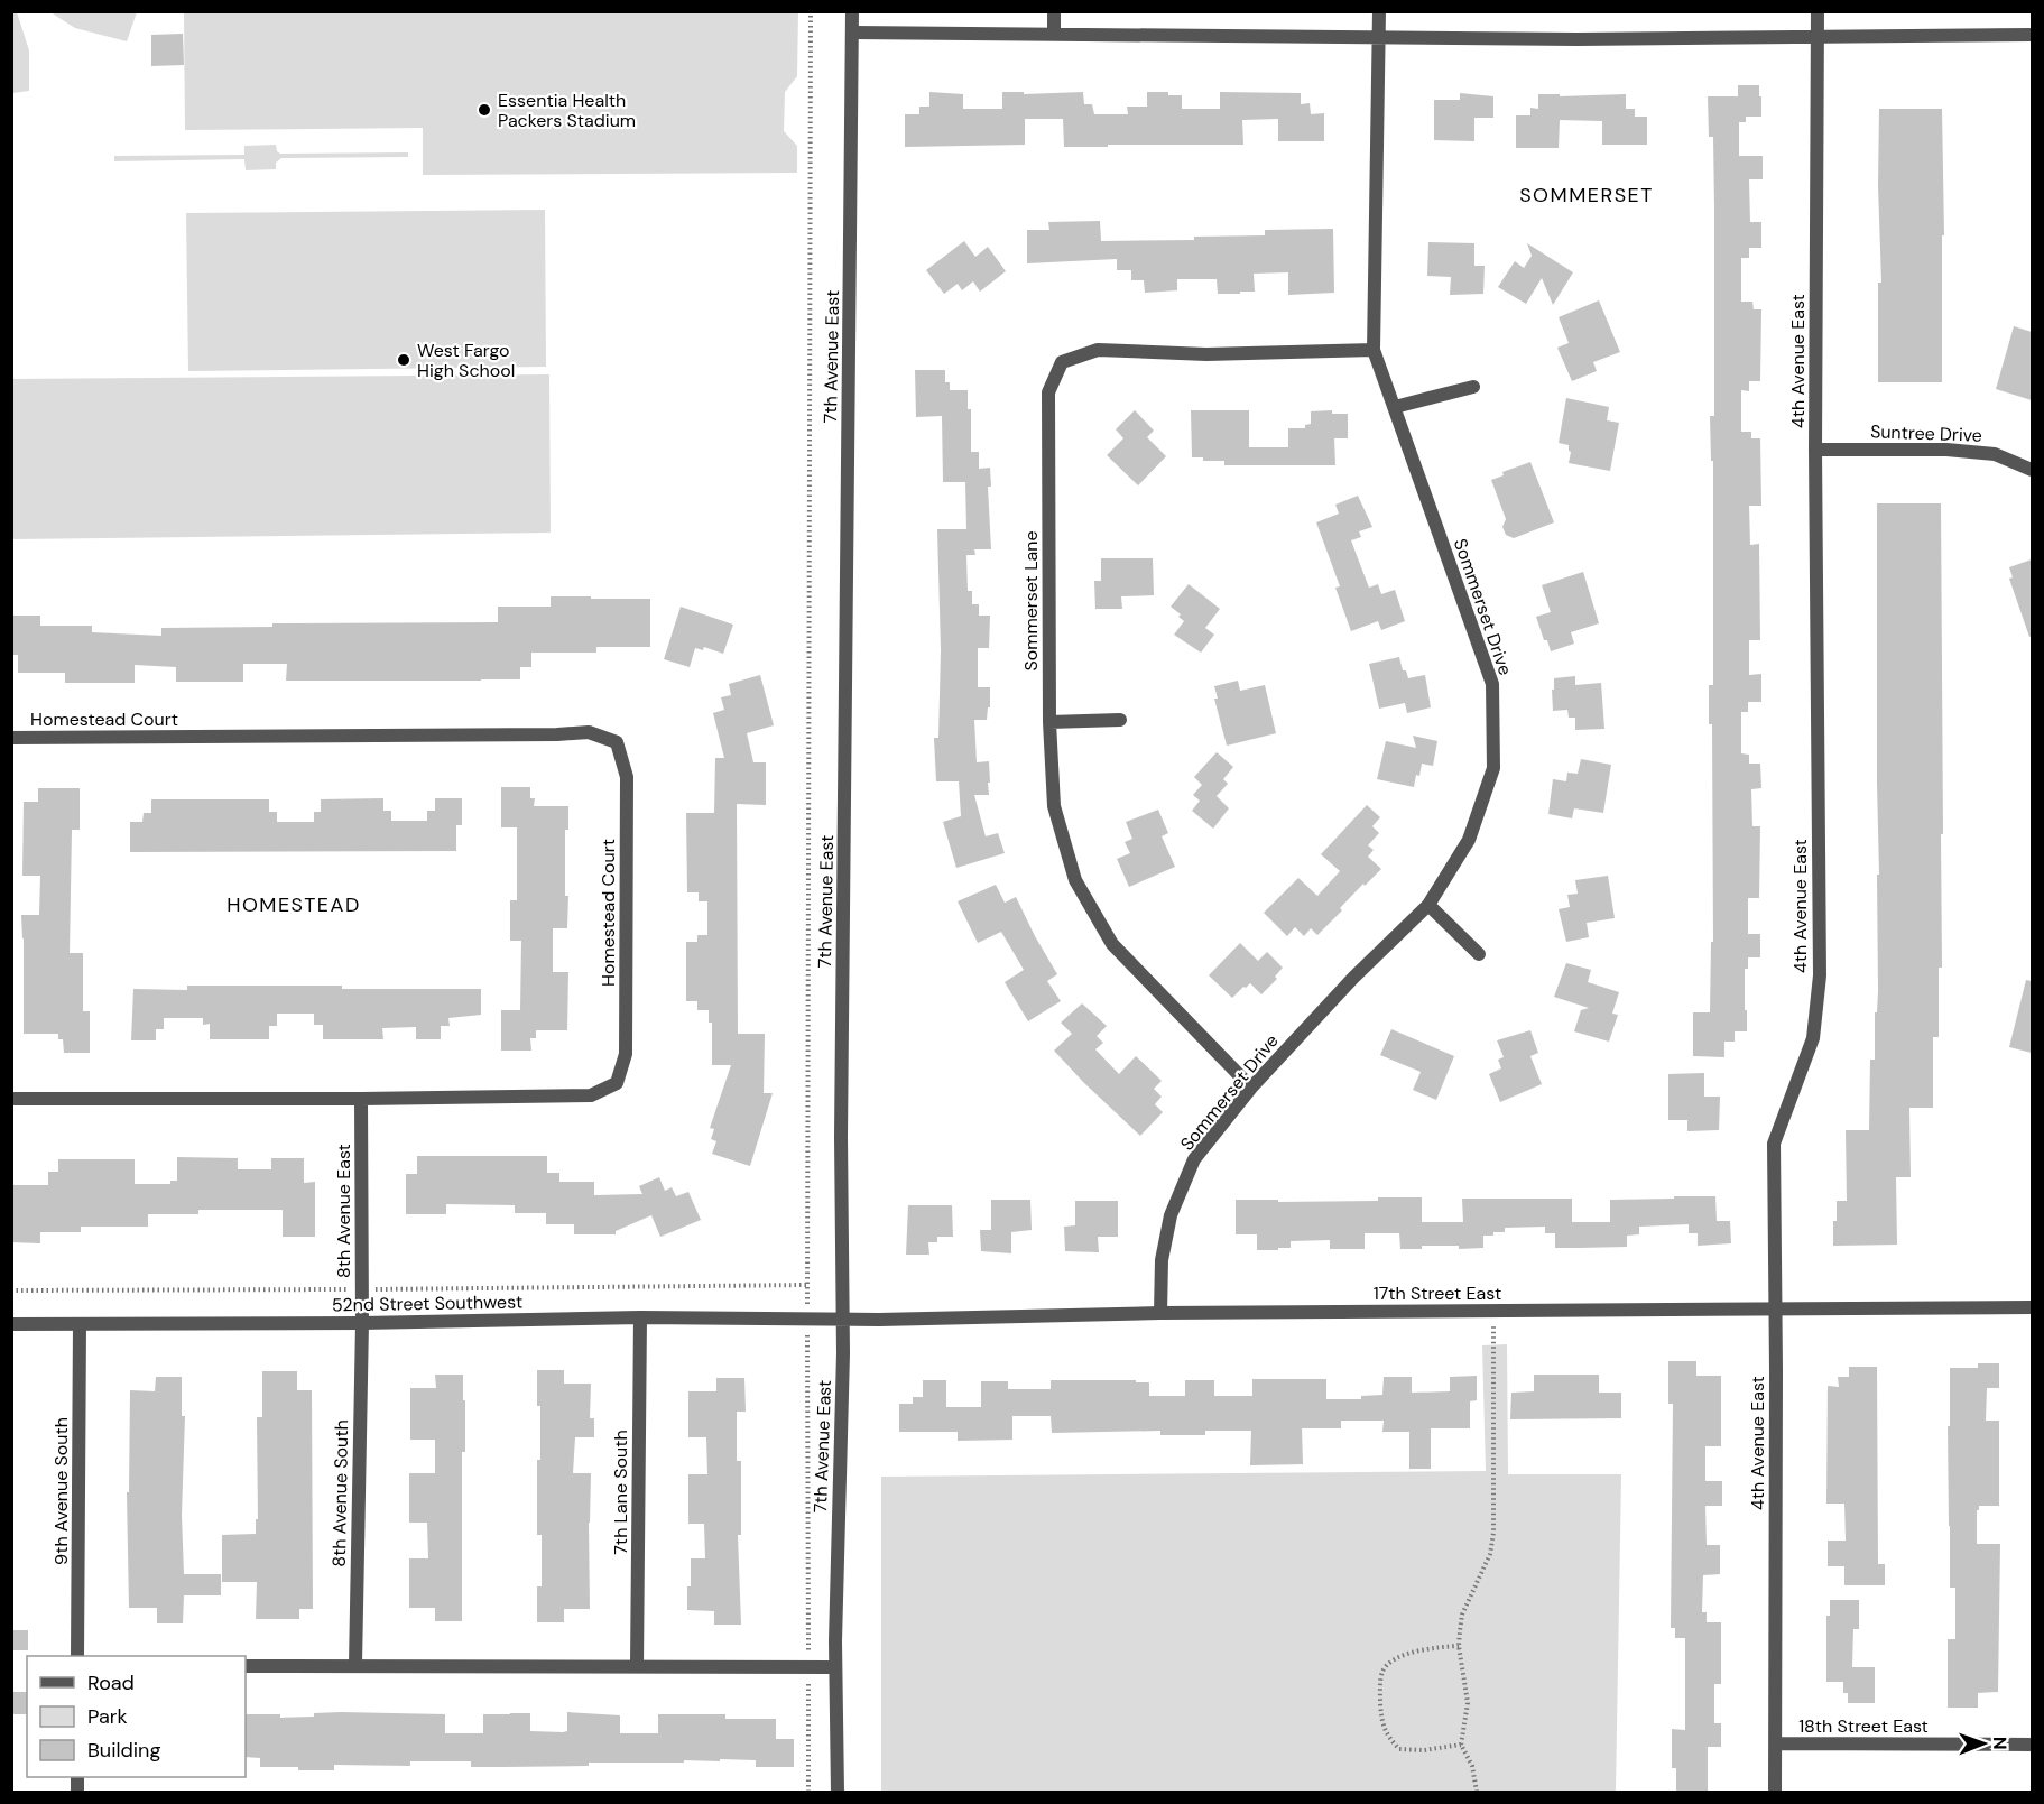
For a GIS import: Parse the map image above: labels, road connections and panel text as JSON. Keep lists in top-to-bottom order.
{
  "streets": {
    "street": [
      "7th Avenue East",
      "4th Avenue East",
      "Suntree Drive",
      "Sommerset Lane",
      "Sommerset Drive",
      "Homestead Court",
      "8th Avenue East",
      "17th Street East",
      "52nd Street Southwest",
      "9th Avenue South",
      "7th Lane South",
      "8th Avenue South",
      "18th Street East"
    ]
  },
  "crossings": [
    ["7th Avenue East", "17th Street East"],
    ["7th Avenue East", "52nd Street Southwest"],
    ["4th Avenue East", "Suntree Drive"],
    ["4th Avenue East", "17th Street East"],
    ["4th Avenue East", "18th Street East"],
    ["Sommerset Lane", "Sommerset Drive"],
    ["Sommerset Drive", "17th Street East"],
    ["Homestead Court", "8th Avenue East"],
    ["8th Avenue East", "52nd Street Southwest"],
    ["8th Avenue East", "8th Avenue South"],
    ["17th Street East", "52nd Street Southwest"],
    ["52nd Street Southwest", "9th Avenue South"],
    ["52nd Street Southwest", "7th Lane South"],
    ["52nd Street Southwest", "8th Avenue South"]
  ],
  "districts": ["SOMMERSET", "HOMESTEAD"],
  "places": ["Essentia Health Packers Stadium", "West Fargo High School"],
  "legend": ["Road", "Park", "Building"],
  "north": "right"
}
